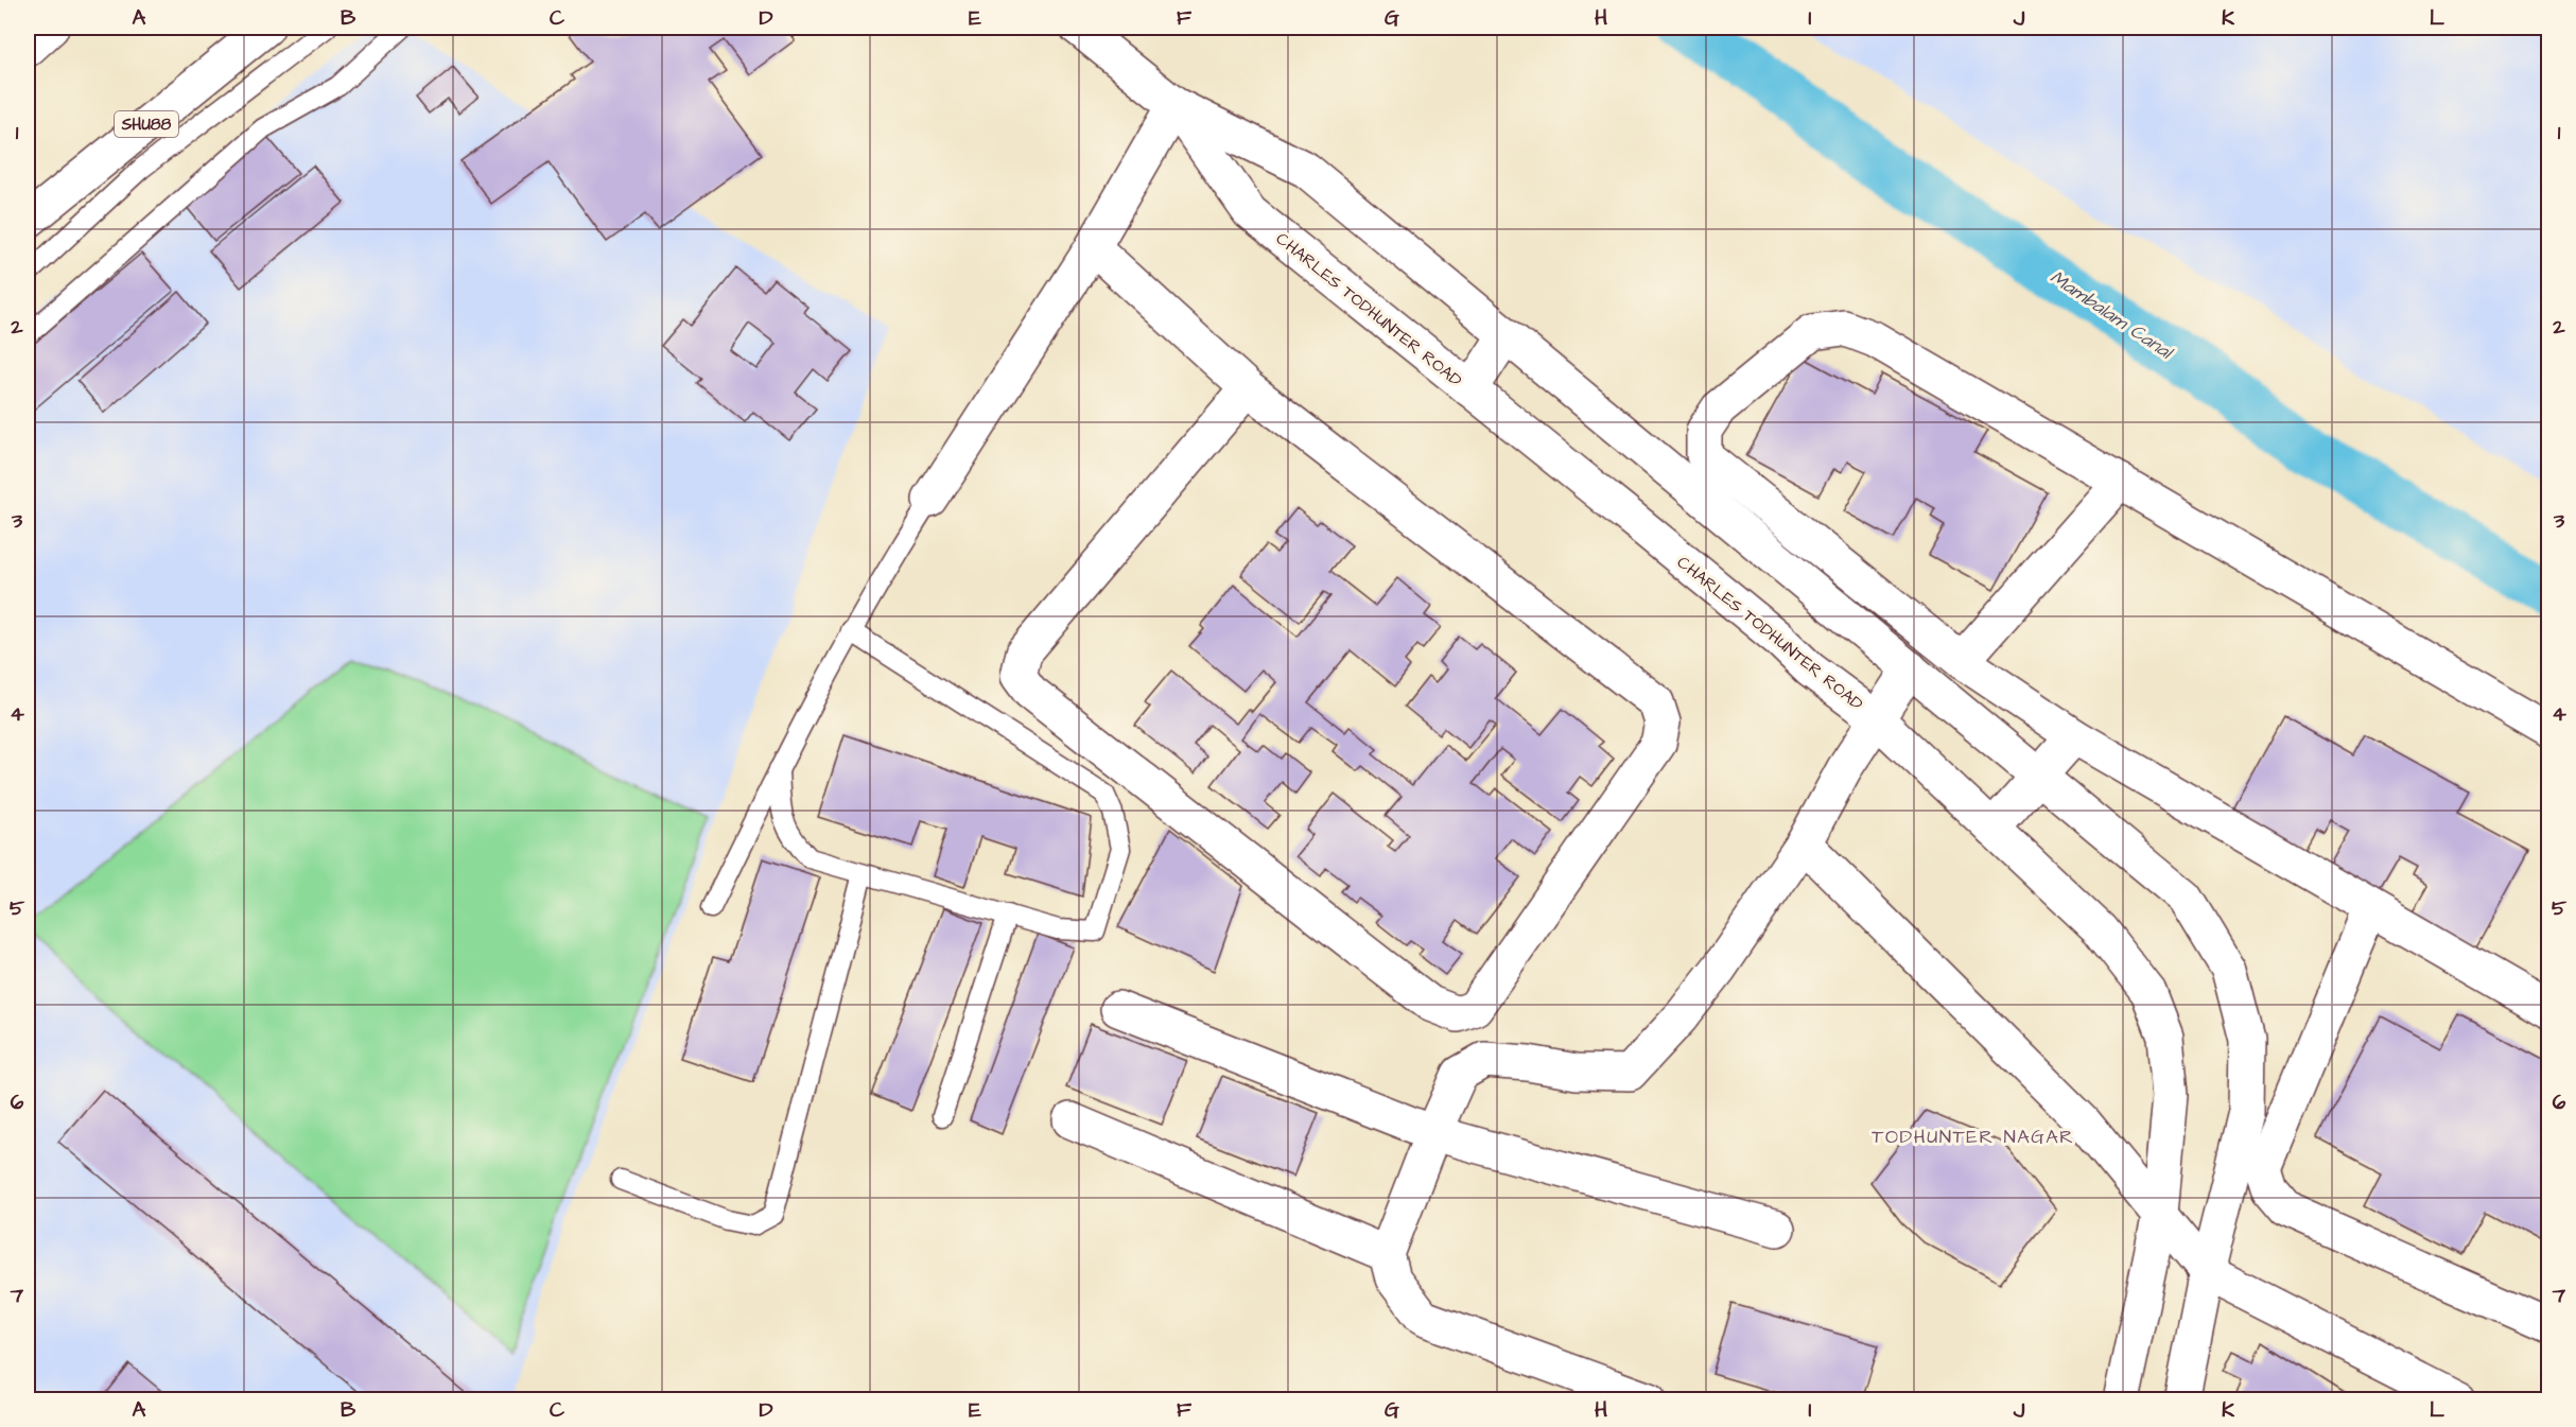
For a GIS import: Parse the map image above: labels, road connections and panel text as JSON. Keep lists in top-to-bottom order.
{
  "streets": {
    "street": ["SHU88", "CHARLES TODHUNTER ROAD"]
  },
  "districts": ["TODHUNTER NAGAR"],
  "water": ["Mambalam Canal"],
  "grid": {
    "columns": [
      "A",
      "B",
      "C",
      "D",
      "E",
      "F",
      "G",
      "H",
      "I",
      "J",
      "K",
      "L"
    ],
    "rows": [
      "1",
      "2",
      "3",
      "4",
      "5",
      "6",
      "7"
    ]
  }
}
